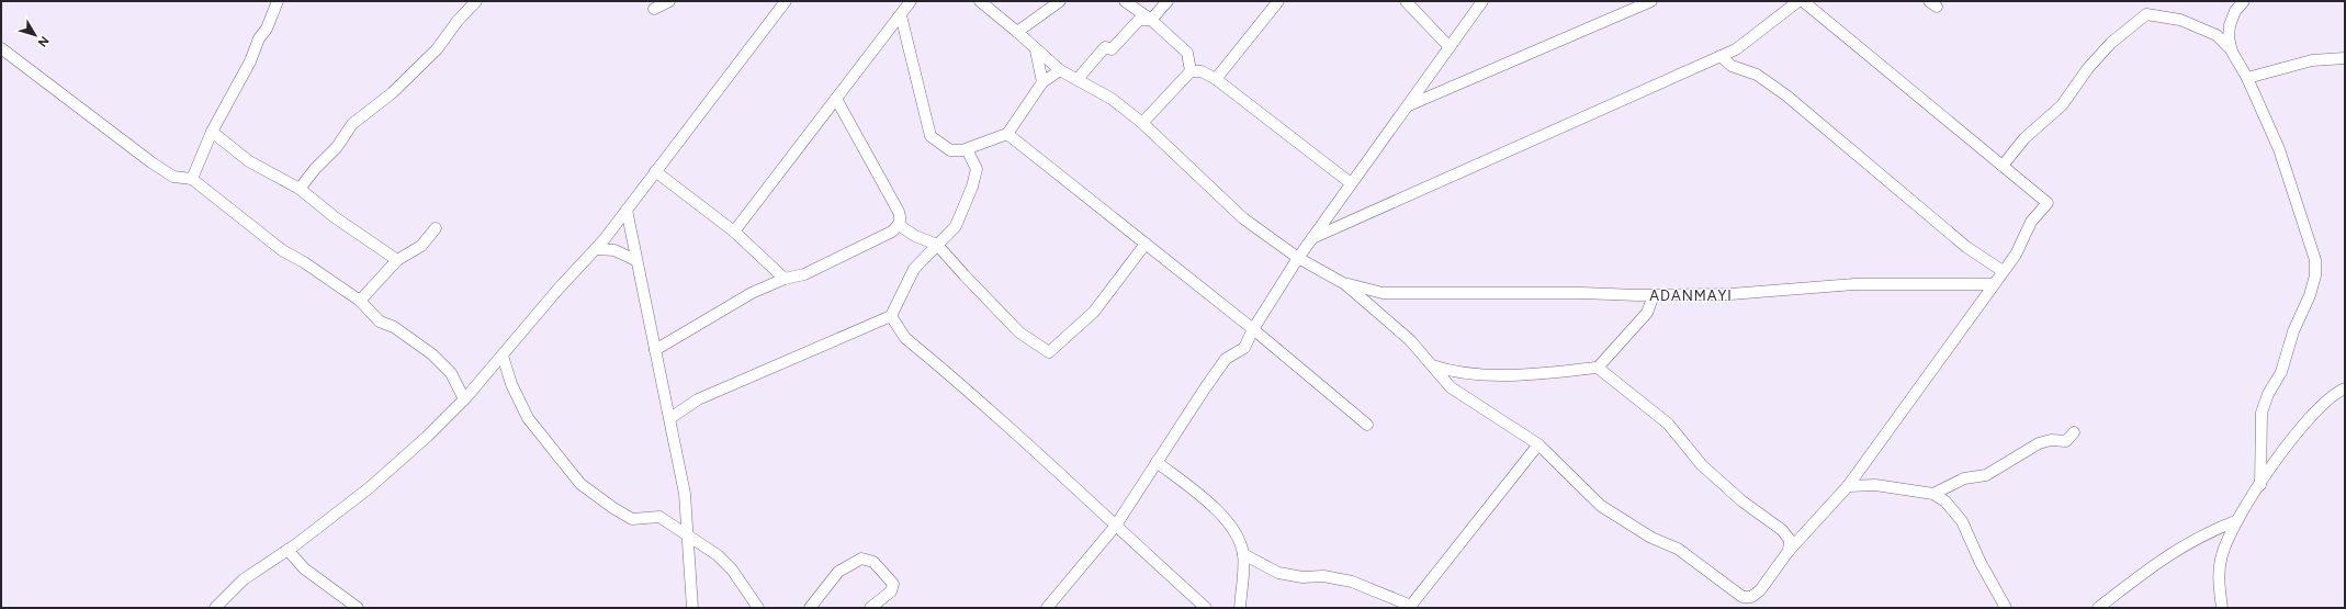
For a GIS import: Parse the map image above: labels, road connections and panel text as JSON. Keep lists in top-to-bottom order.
{
  "districts": ["ADANMAYI"],
  "north": "bottom right"
}
